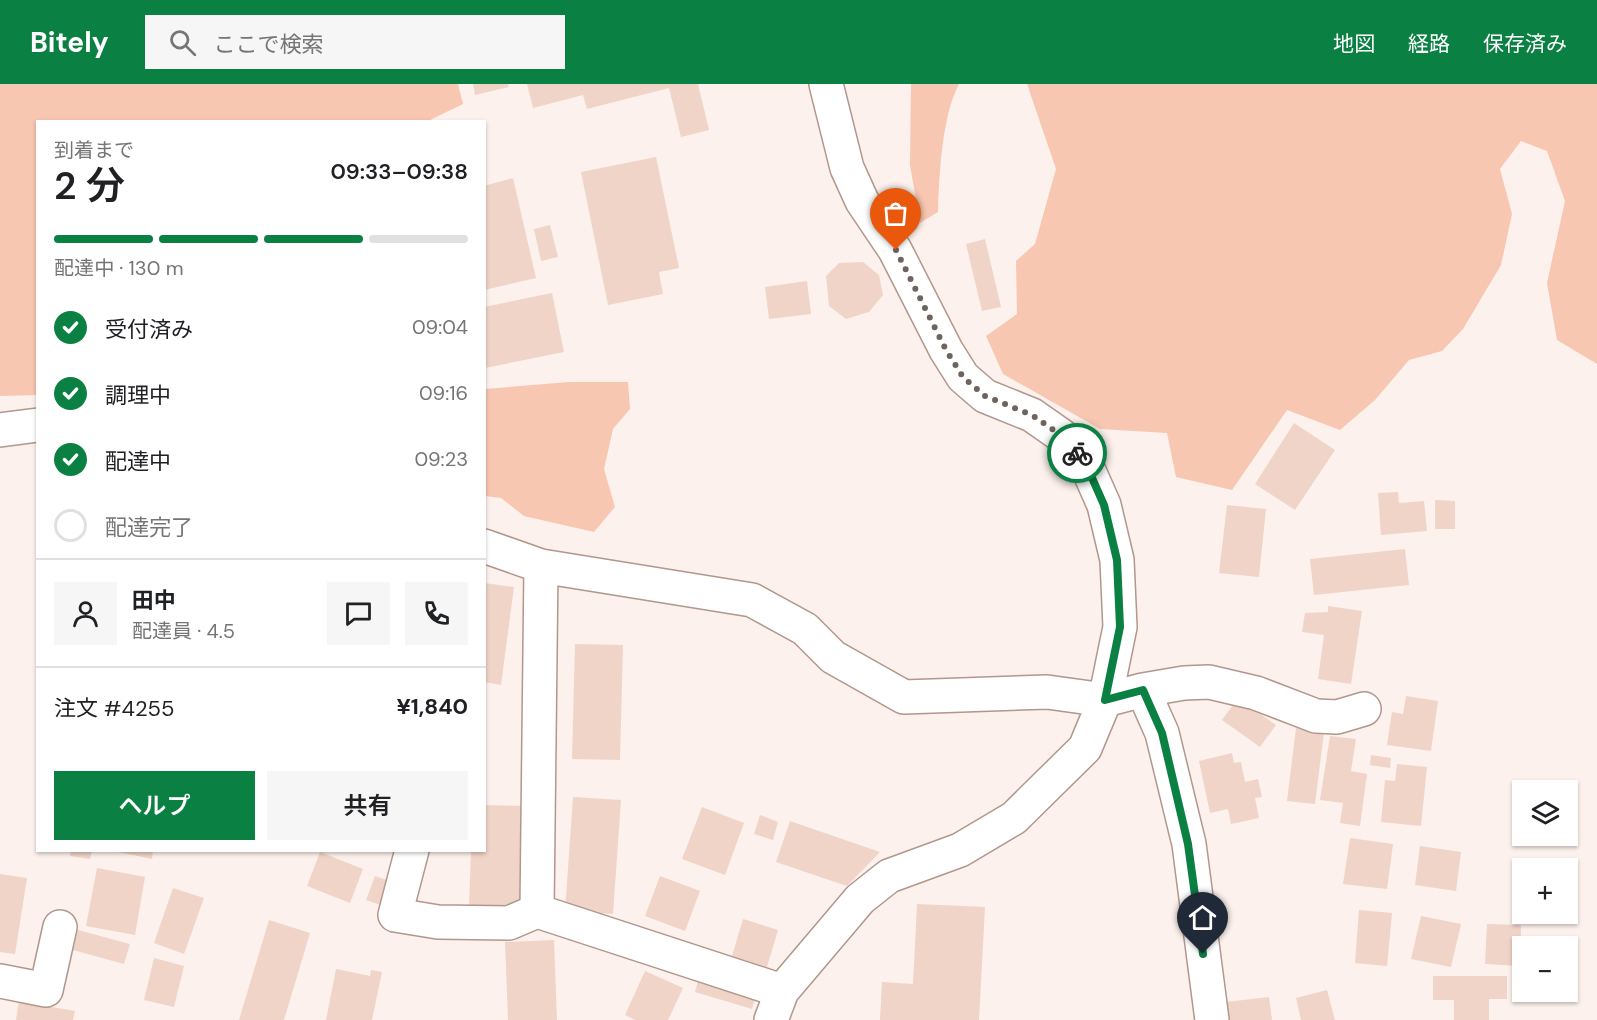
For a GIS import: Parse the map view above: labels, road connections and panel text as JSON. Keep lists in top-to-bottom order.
{
  "page": {
    "header": "Bitely",
    "search": "ここで検索",
    "nav": ["地図", "経路", "保存済み"],
    "heading": ["2 分", "到着まで", "09:33–09:38"],
    "panel": [
      "田中",
      "配達員 · 4.5",
      "注文 #4255",
      "¥1,840"
    ],
    "bar": "配達中 · 130 m",
    "list": [
      ["受付済み", "09:04"],
      ["調理中", "09:16"],
      ["配達中", "09:23"],
      "配達完了"
    ],
    "buttons": ["ヘルプ", "共有"],
    "map_buttons": ["+", "−"]
  }
}
